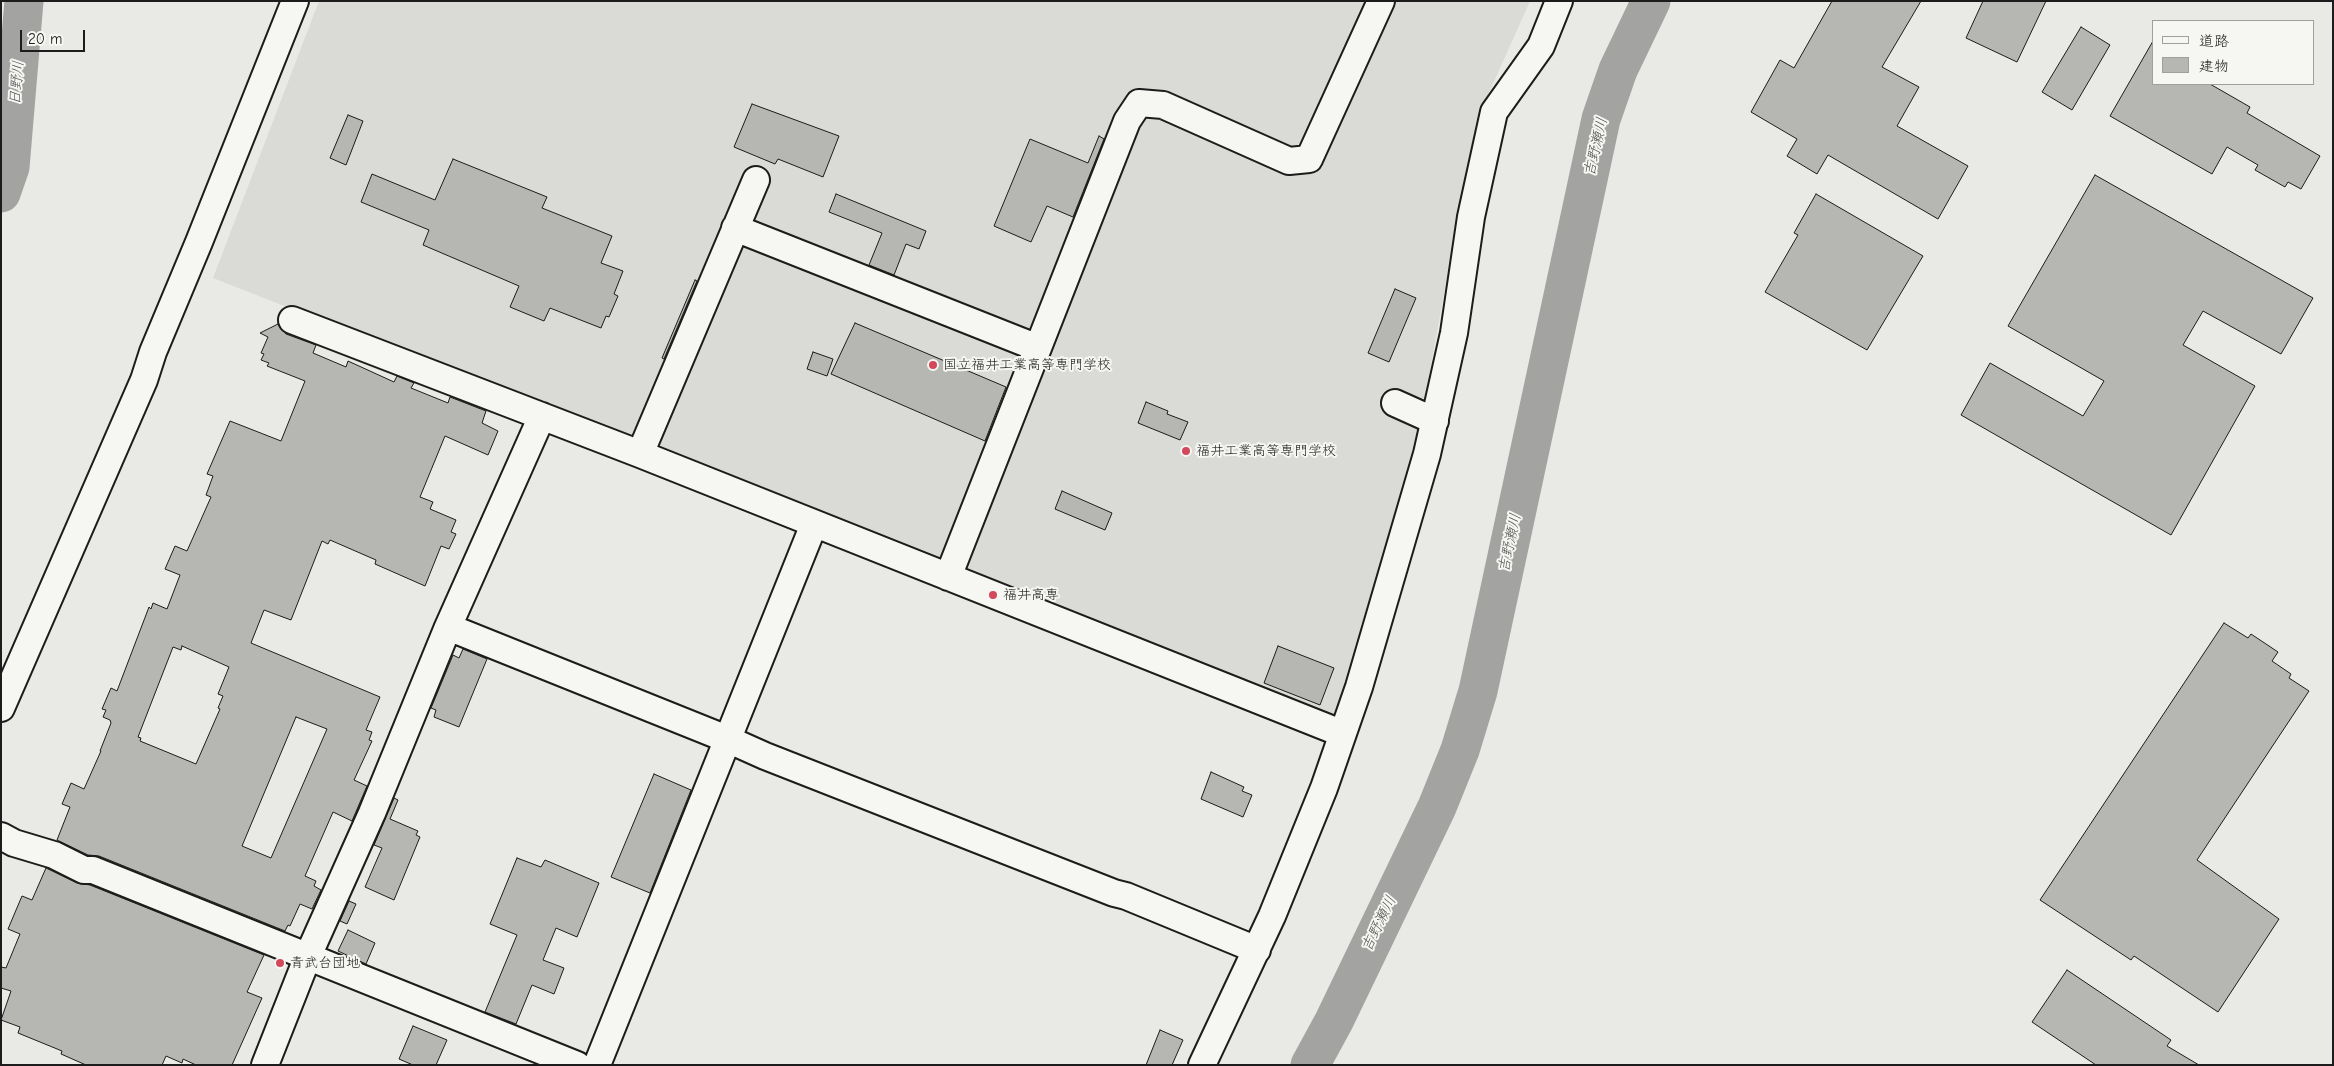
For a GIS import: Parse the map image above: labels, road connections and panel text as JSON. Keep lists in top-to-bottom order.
{
  "water": ["日野川", "吉野瀬川"],
  "places": [
    "国立福井工業高等専門学校",
    "福井工業高等専門学校",
    "福井高専",
    "青武台団地"
  ],
  "legend": ["道路", "建物"],
  "scale_bar": "20 m"
}
